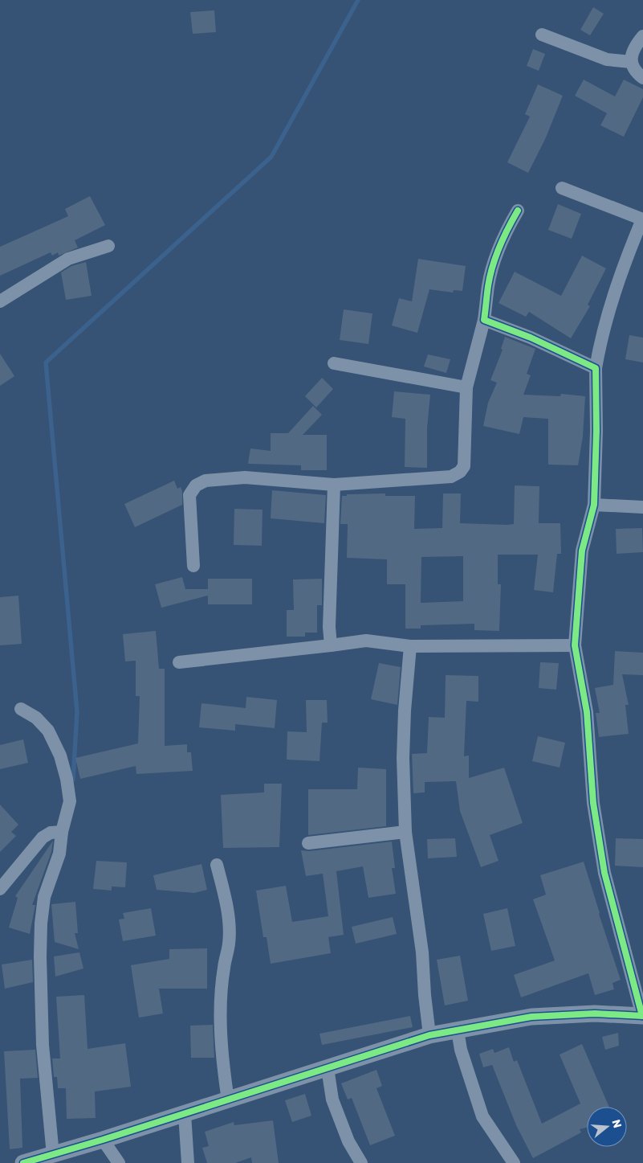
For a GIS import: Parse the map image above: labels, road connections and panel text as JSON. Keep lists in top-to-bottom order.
{
  "north": "right"
}
